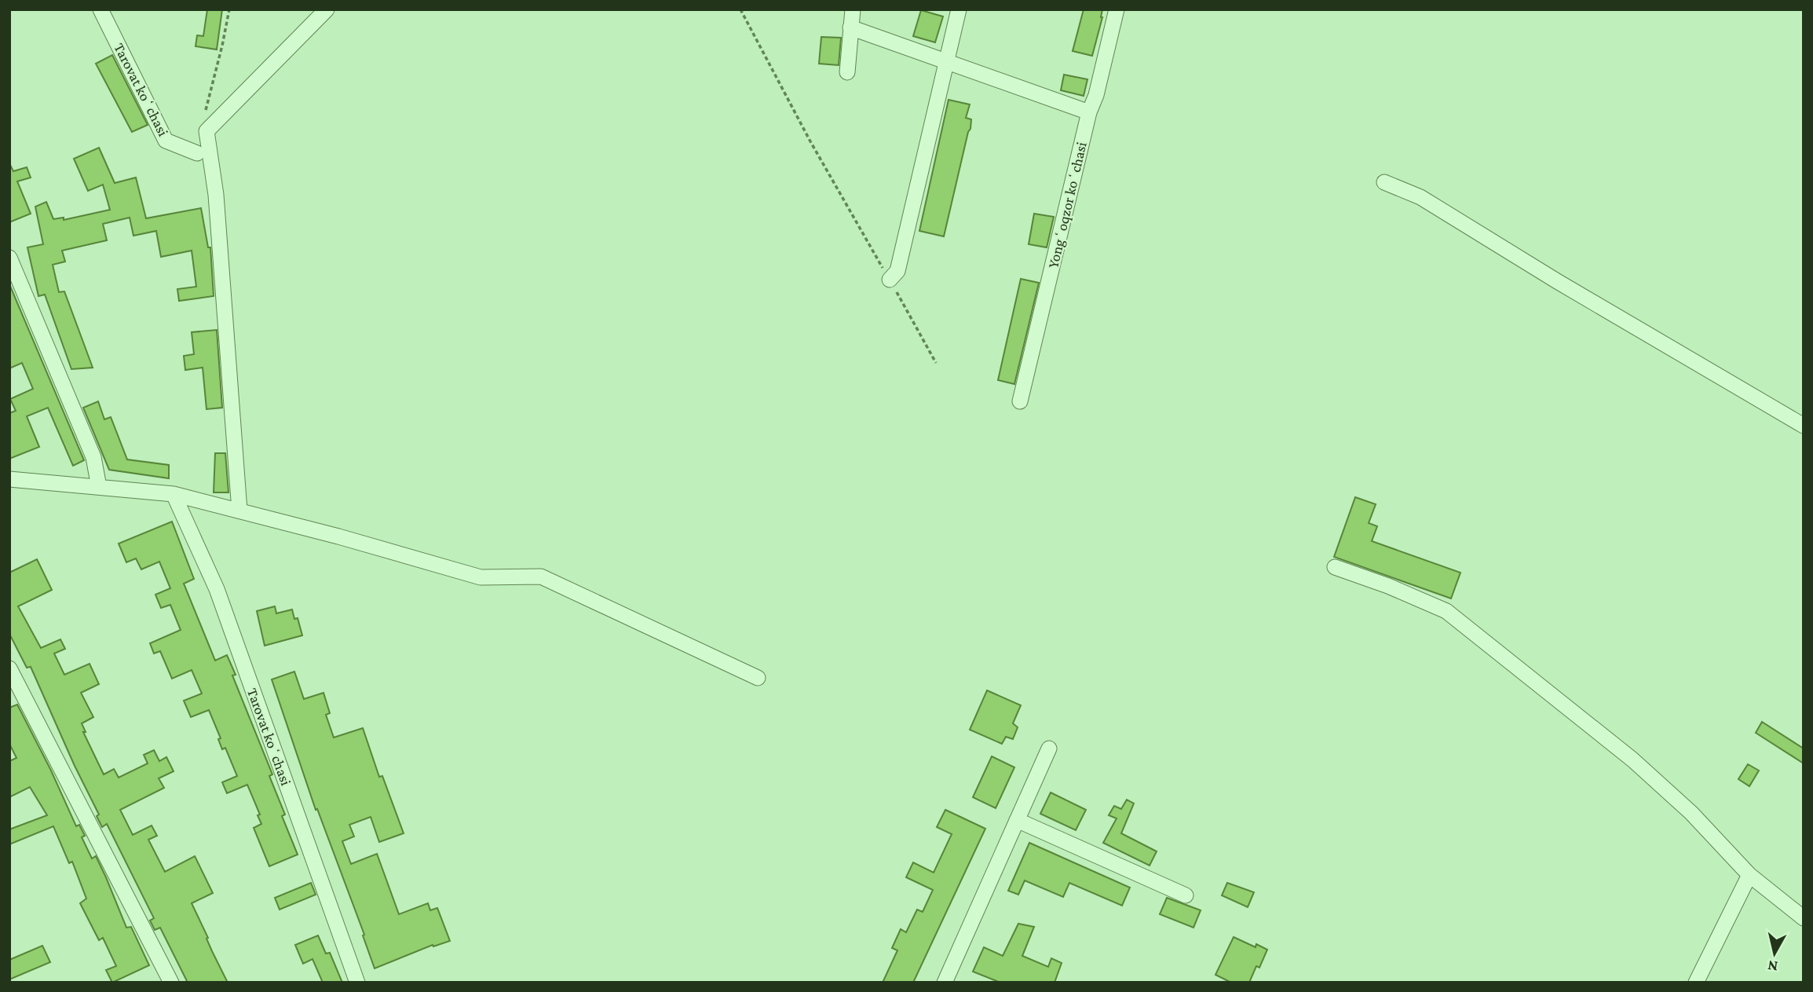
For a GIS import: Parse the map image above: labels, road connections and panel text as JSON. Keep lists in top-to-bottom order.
{
  "streets": {
    "street": ["Tarovat koʻchasi", "Yongʻoqzor koʻchasi"]
  },
  "north": "bottom"
}
